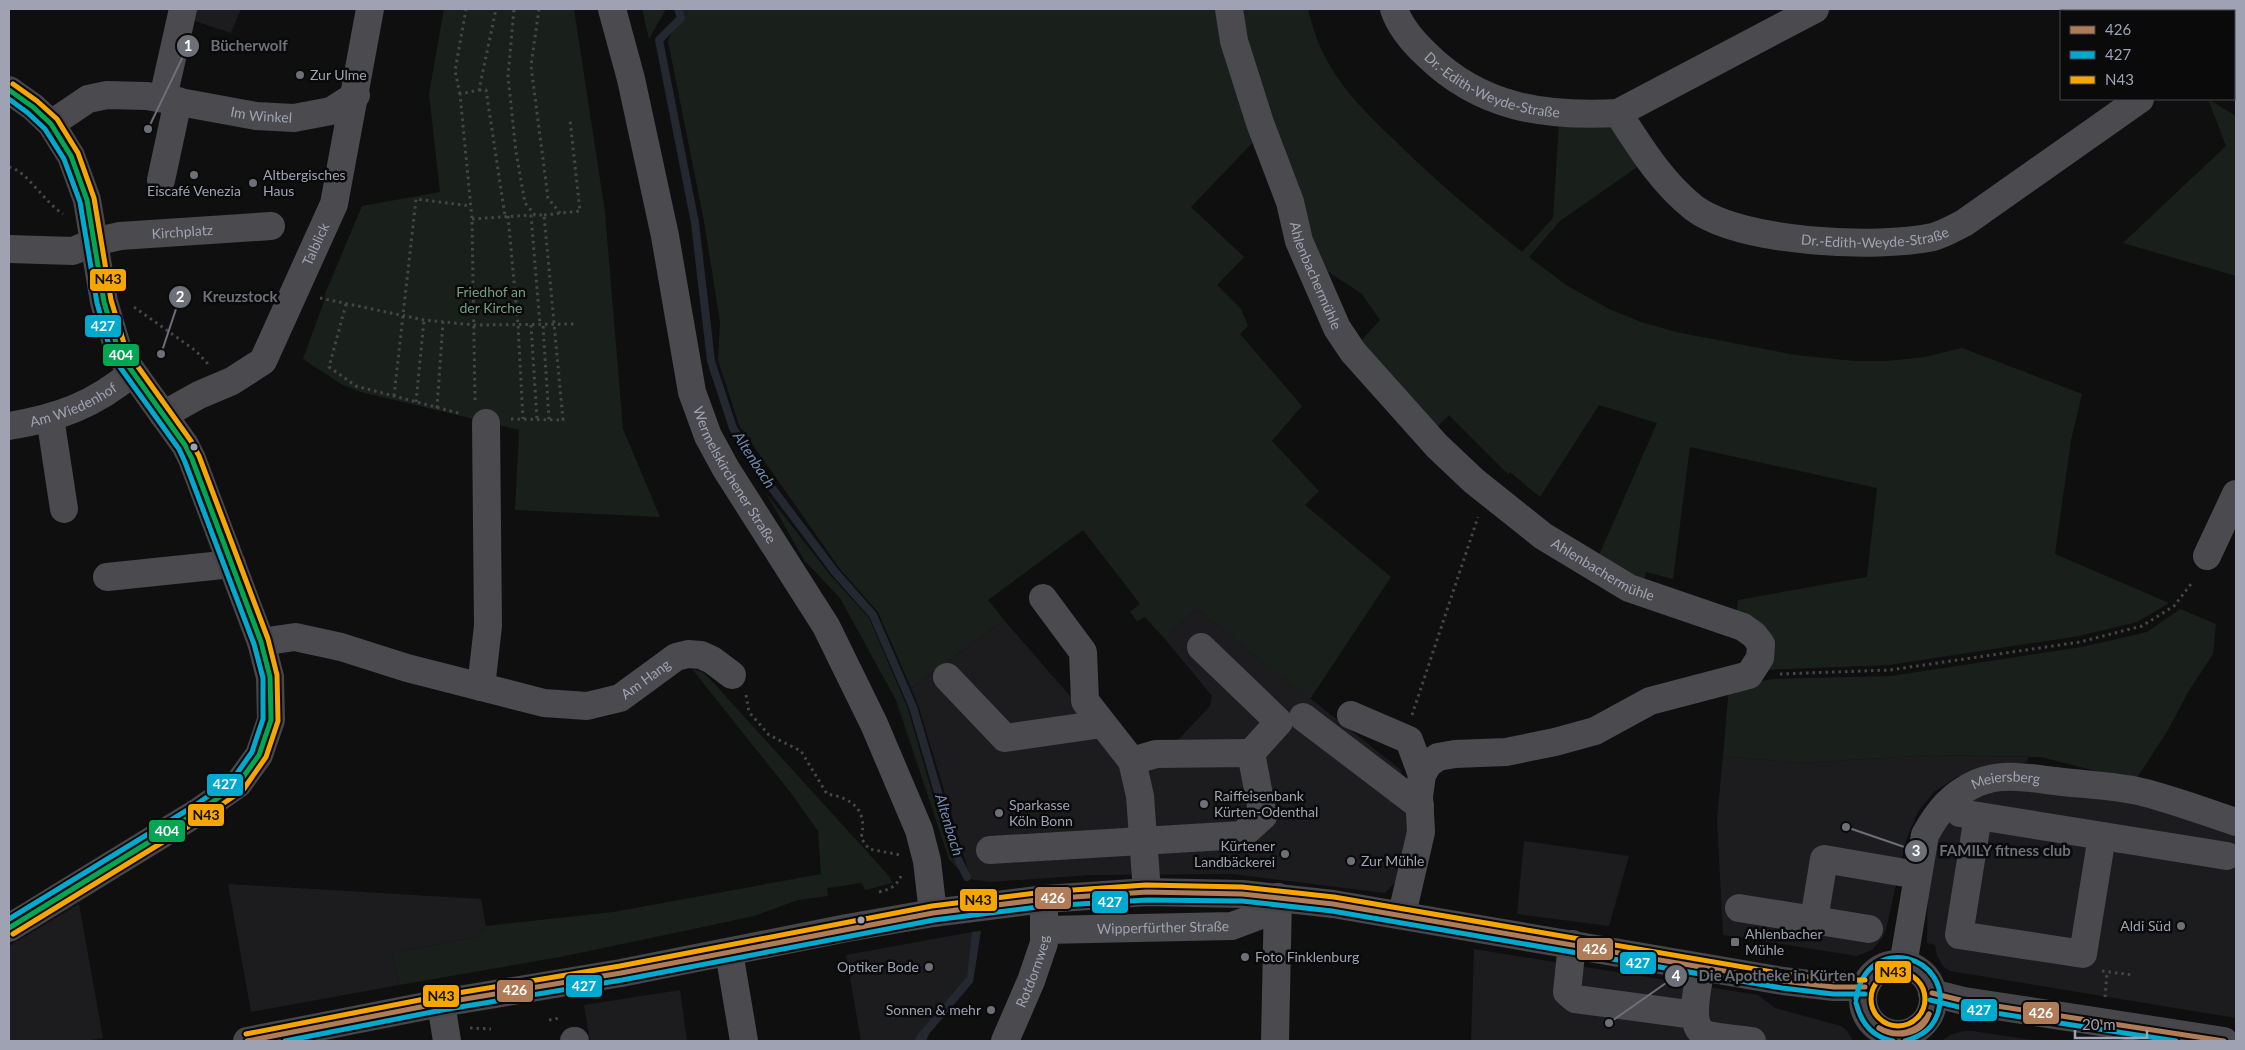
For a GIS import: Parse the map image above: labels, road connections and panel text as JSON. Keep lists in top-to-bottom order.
{
  "streets": {
    "main road": ["Wipperfürther Straße"],
    "street": [
      "Dr.-Edith-Weyde-Straße",
      "Im Winkel",
      "Kirchplatz",
      "Talblick",
      "Ahlenbachermühle",
      "Am Wiedenhof",
      "Wermelskirchener Straße",
      "Am Hang",
      "Meiersberg",
      "Rotdornweg"
    ]
  },
  "crossings": [
    ["Im Winkel", "Talblick"],
    ["Wermelskirchener Straße", "Wipperfürther Straße"],
    ["Meiersberg", "Wipperfürther Straße"],
    ["Wipperfürther Straße", "Rotdornweg"]
  ],
  "water": ["Altenbach"],
  "parks": ["Friedhof an der Kirche"],
  "places": {
    "other": [
      "Zur Ulme",
      "Bücherwolf",
      "Eiscafé Venezia",
      "Altbergisches Haus",
      "Kreuzstock",
      "Raiffeisenbank Kürten-Odenthal",
      "Sparkasse Köln Bonn",
      "FAMILY fitness club",
      "Kürtener Landbäckerei",
      "Zur Mühle",
      "Aldi Süd",
      "Foto Finklenburg",
      "Optiker Bode",
      "Sonnen & mehr",
      "Die Apotheke in Kürten"
    ],
    "transit": ["Ahlenbacher Mühle"]
  },
  "lines": [
    "transit line N43",
    "transit line 404",
    "transit line 427",
    "transit line 426"
  ],
  "legend": ["426", "427", "N43"],
  "scale_bar": "20 m"
}
